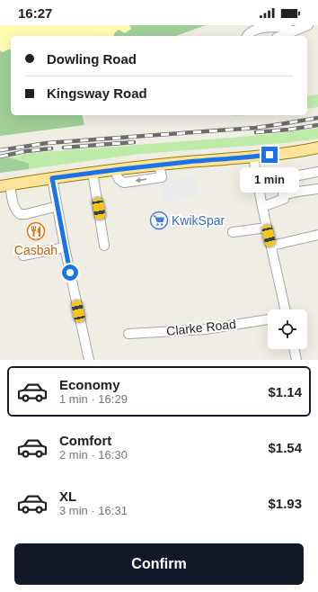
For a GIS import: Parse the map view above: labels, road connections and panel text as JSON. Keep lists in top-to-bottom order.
{
  "streets": {
    "street": ["Clarke Road"]
  },
  "places": {
    "supermarket": ["KwikSpar"],
    "restaurant": ["Casbah"]
  },
  "page": {
    "status": "16:27",
    "banner": ["Dowling Road", "Kingsway Road"],
    "bubble": "1 min",
    "list": [
      {
        "name": "Economy",
        "note": "1 min · 16:29",
        "value": "$1.14"
      },
      {
        "name": "Comfort",
        "note": "2 min · 16:30",
        "value": "$1.54"
      },
      {
        "name": "XL",
        "note": "3 min · 16:31",
        "value": "$1.93"
      }
    ],
    "buttons": "Confirm"
  }
}
